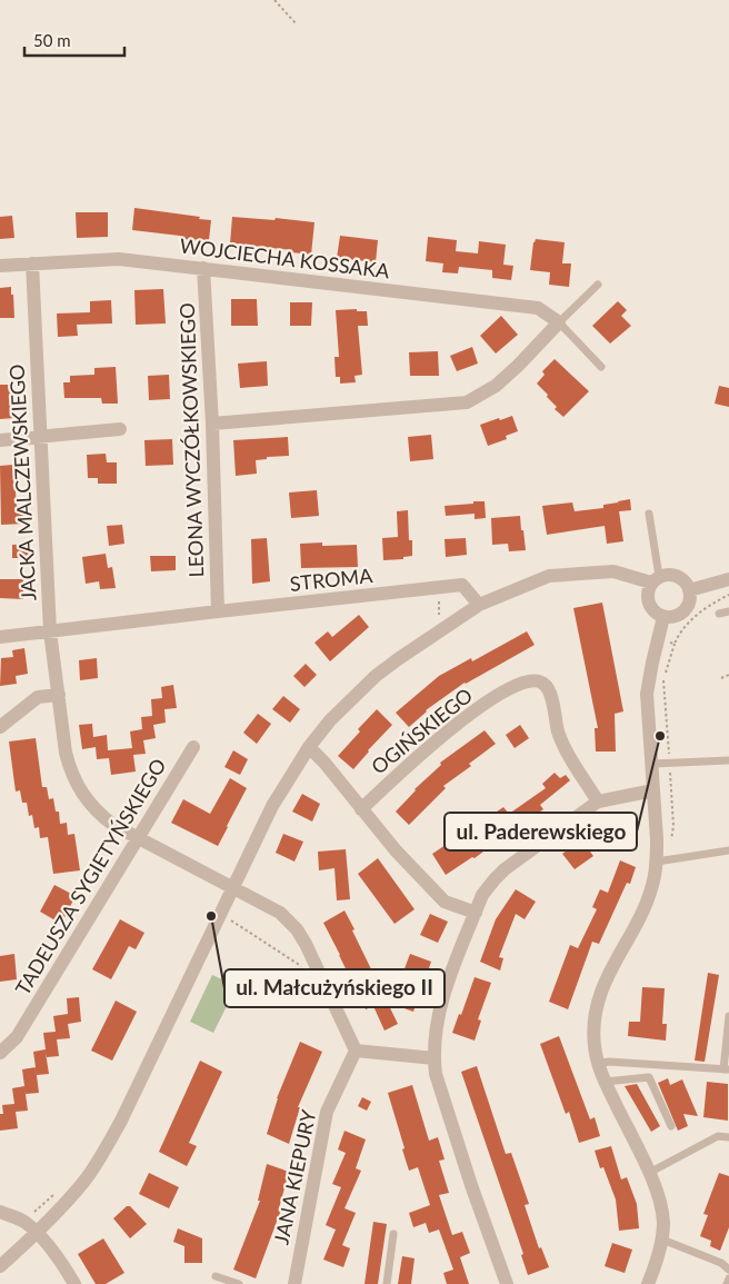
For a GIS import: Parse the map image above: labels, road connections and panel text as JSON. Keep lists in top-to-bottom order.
{
  "streets": {
    "street": [
      "WOJCIECHA KOSSAKA",
      "LEONA WYCZÓŁKOWSKIEGO",
      "JACKA MALCZEWSKIEGO",
      "STROMA",
      "OGIŃSKIEGO",
      "TADEUSZA SYGIETYŃSKIEGO",
      "JANA KIEPURY"
    ]
  },
  "crossings": [
    ["WOJCIECHA KOSSAKA", "LEONA WYCZÓŁKOWSKIEGO"],
    ["WOJCIECHA KOSSAKA", "JACKA MALCZEWSKIEGO"],
    ["LEONA WYCZÓŁKOWSKIEGO", "STROMA"],
    ["JACKA MALCZEWSKIEGO", "STROMA"],
    ["JACKA MALCZEWSKIEGO", "TADEUSZA SYGIETYŃSKIEGO"],
    ["JACKA MALCZEWSKIEGO", "JANA KIEPURY"]
  ],
  "places": ["ul. Paderewskiego", "ul. Małcużyńskiego II"],
  "scale_bar": "50 m"
}
